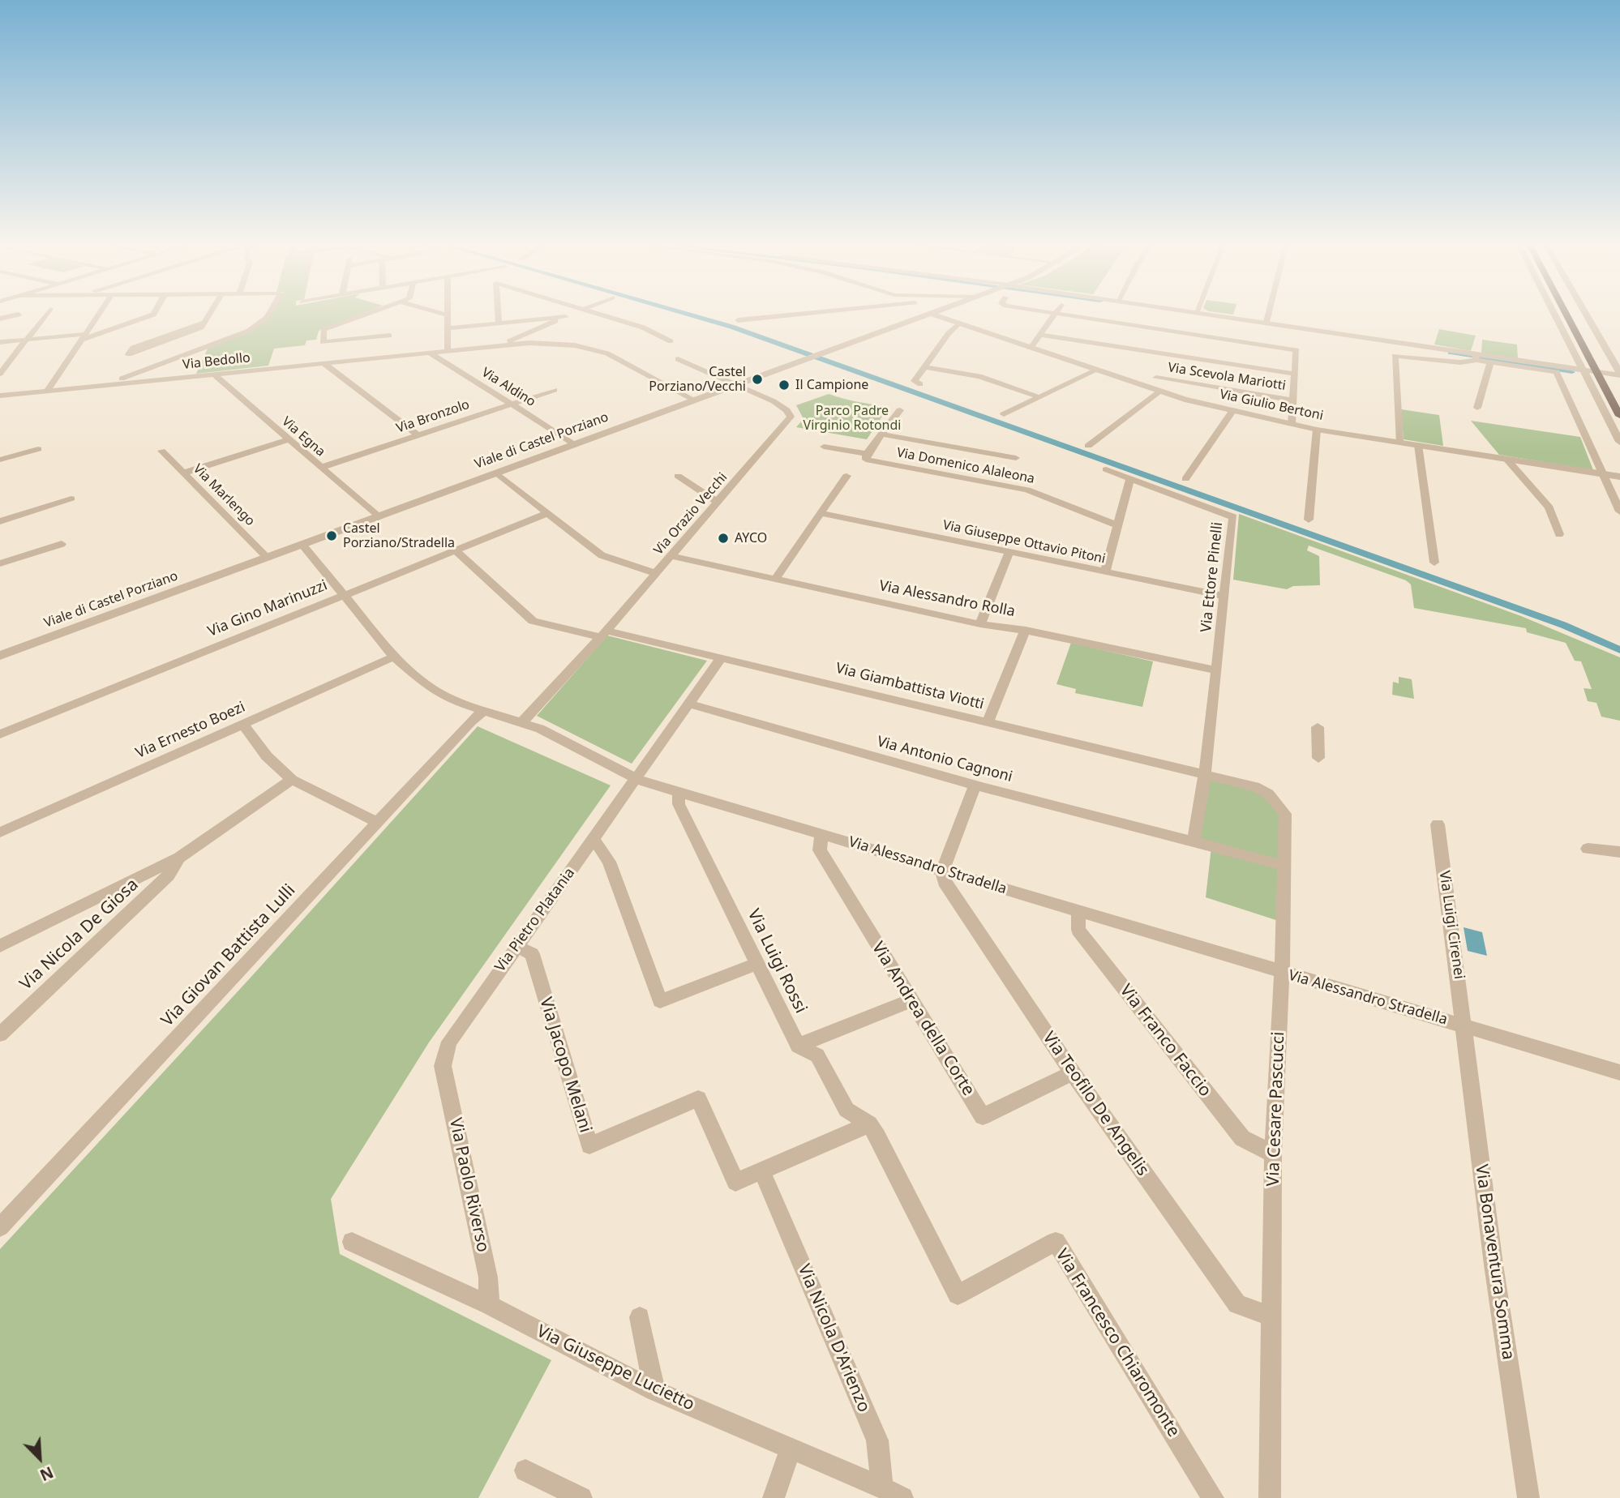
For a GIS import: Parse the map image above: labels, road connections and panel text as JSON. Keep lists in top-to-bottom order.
{
  "streets": {
    "street": [
      "Via Bedollo",
      "Via Scevola Mariotti",
      "Via Aldino",
      "Via Giulio Bertoni",
      "Via Bronzolo",
      "Via Egna",
      "Viale di Castel Porziano",
      "Via Domenico Alaleona",
      "Via Marlengo",
      "Via Orazio Vecchi",
      "Via Giuseppe Ottavio Pitoni",
      "Via Ettore Pinelli",
      "Via Alessandro Rolla",
      "Via Gino Marinuzzi",
      "Via Giambattista Viotti",
      "Via Ernesto Boezi",
      "Via Antonio Cagnoni",
      "Via Alessandro Stradella",
      "Via Pietro Platania",
      "Via Luigi Cirenei",
      "Via Nicola De Giosa",
      "Via Giovan Battista Lulli",
      "Via Luigi Rossi",
      "Via Andrea della Corte",
      "Via Franco Faccio",
      "Via Jacopo Melani",
      "Via Teofilo De Angelis",
      "Via Cesare Pascucci",
      "Via Paolo Riverso",
      "Via Bonaventura Somma",
      "Via Nicola D'Arienzo",
      "Via Francesco Chiaromonte",
      "Via Giuseppe Lucietto"
    ]
  },
  "crossings": [
    ["Via Bedollo", "Via Aldino"],
    ["Via Bedollo", "Via Egna"],
    ["Via Bedollo", "Viale di Castel Porziano"],
    ["Via Aldino", "Via Bronzolo"],
    ["Via Aldino", "Viale di Castel Porziano"],
    ["Via Giulio Bertoni", "Viale di Castel Porziano"],
    ["Via Bronzolo", "Via Egna"],
    ["Via Egna", "Viale di Castel Porziano"],
    ["Viale di Castel Porziano", "Via Marlengo"],
    ["Viale di Castel Porziano", "Via Orazio Vecchi"],
    ["Viale di Castel Porziano", "Via Alessandro Stradella"],
    ["Via Orazio Vecchi", "Via Alessandro Rolla"],
    ["Via Orazio Vecchi", "Via Giambattista Viotti"],
    ["Via Orazio Vecchi", "Via Alessandro Stradella"],
    ["Via Giuseppe Ottavio Pitoni", "Via Ettore Pinelli"],
    ["Via Ettore Pinelli", "Via Alessandro Rolla"],
    ["Via Ettore Pinelli", "Via Giambattista Viotti"],
    ["Via Ettore Pinelli", "Via Antonio Cagnoni"],
    ["Via Ettore Pinelli", "Via Cesare Pascucci"],
    ["Via Gino Marinuzzi", "Via Giambattista Viotti"],
    ["Via Gino Marinuzzi", "Via Alessandro Stradella"],
    ["Via Giambattista Viotti", "Via Pietro Platania"],
    ["Via Giambattista Viotti", "Via Cesare Pascucci"],
    ["Via Ernesto Boezi", "Via Alessandro Stradella"],
    ["Via Antonio Cagnoni", "Via Pietro Platania"],
    ["Via Antonio Cagnoni", "Via Cesare Pascucci"],
    ["Via Alessandro Stradella", "Via Pietro Platania"],
    ["Via Alessandro Stradella", "Via Luigi Cirenei"],
    ["Via Alessandro Stradella", "Via Giovan Battista Lulli"],
    ["Via Alessandro Stradella", "Via Luigi Rossi"],
    ["Via Alessandro Stradella", "Via Andrea della Corte"],
    ["Via Alessandro Stradella", "Via Franco Faccio"],
    ["Via Alessandro Stradella", "Via Teofilo De Angelis"],
    ["Via Alessandro Stradella", "Via Cesare Pascucci"],
    ["Via Alessandro Stradella", "Via Bonaventura Somma"],
    ["Via Pietro Platania", "Via Jacopo Melani"],
    ["Via Pietro Platania", "Via Paolo Riverso"],
    ["Via Luigi Cirenei", "Via Bonaventura Somma"],
    ["Via Luigi Rossi", "Via Jacopo Melani"],
    ["Via Luigi Rossi", "Via Francesco Chiaromonte"],
    ["Via Andrea della Corte", "Via Teofilo De Angelis"],
    ["Via Franco Faccio", "Via Cesare Pascucci"],
    ["Via Jacopo Melani", "Via Nicola D'Arienzo"],
    ["Via Jacopo Melani", "Via Francesco Chiaromonte"],
    ["Via Teofilo De Angelis", "Via Cesare Pascucci"],
    ["Via Paolo Riverso", "Via Giuseppe Lucietto"],
    ["Via Nicola D'Arienzo", "Via Giuseppe Lucietto"]
  ],
  "parks": ["Parco Padre Virginio Rotondi"],
  "places": [
    "Castel Porziano/Vecchi",
    "Il Campione",
    "Castel Porziano/Stradella",
    "AYCO"
  ],
  "north": "bottom right"
}
